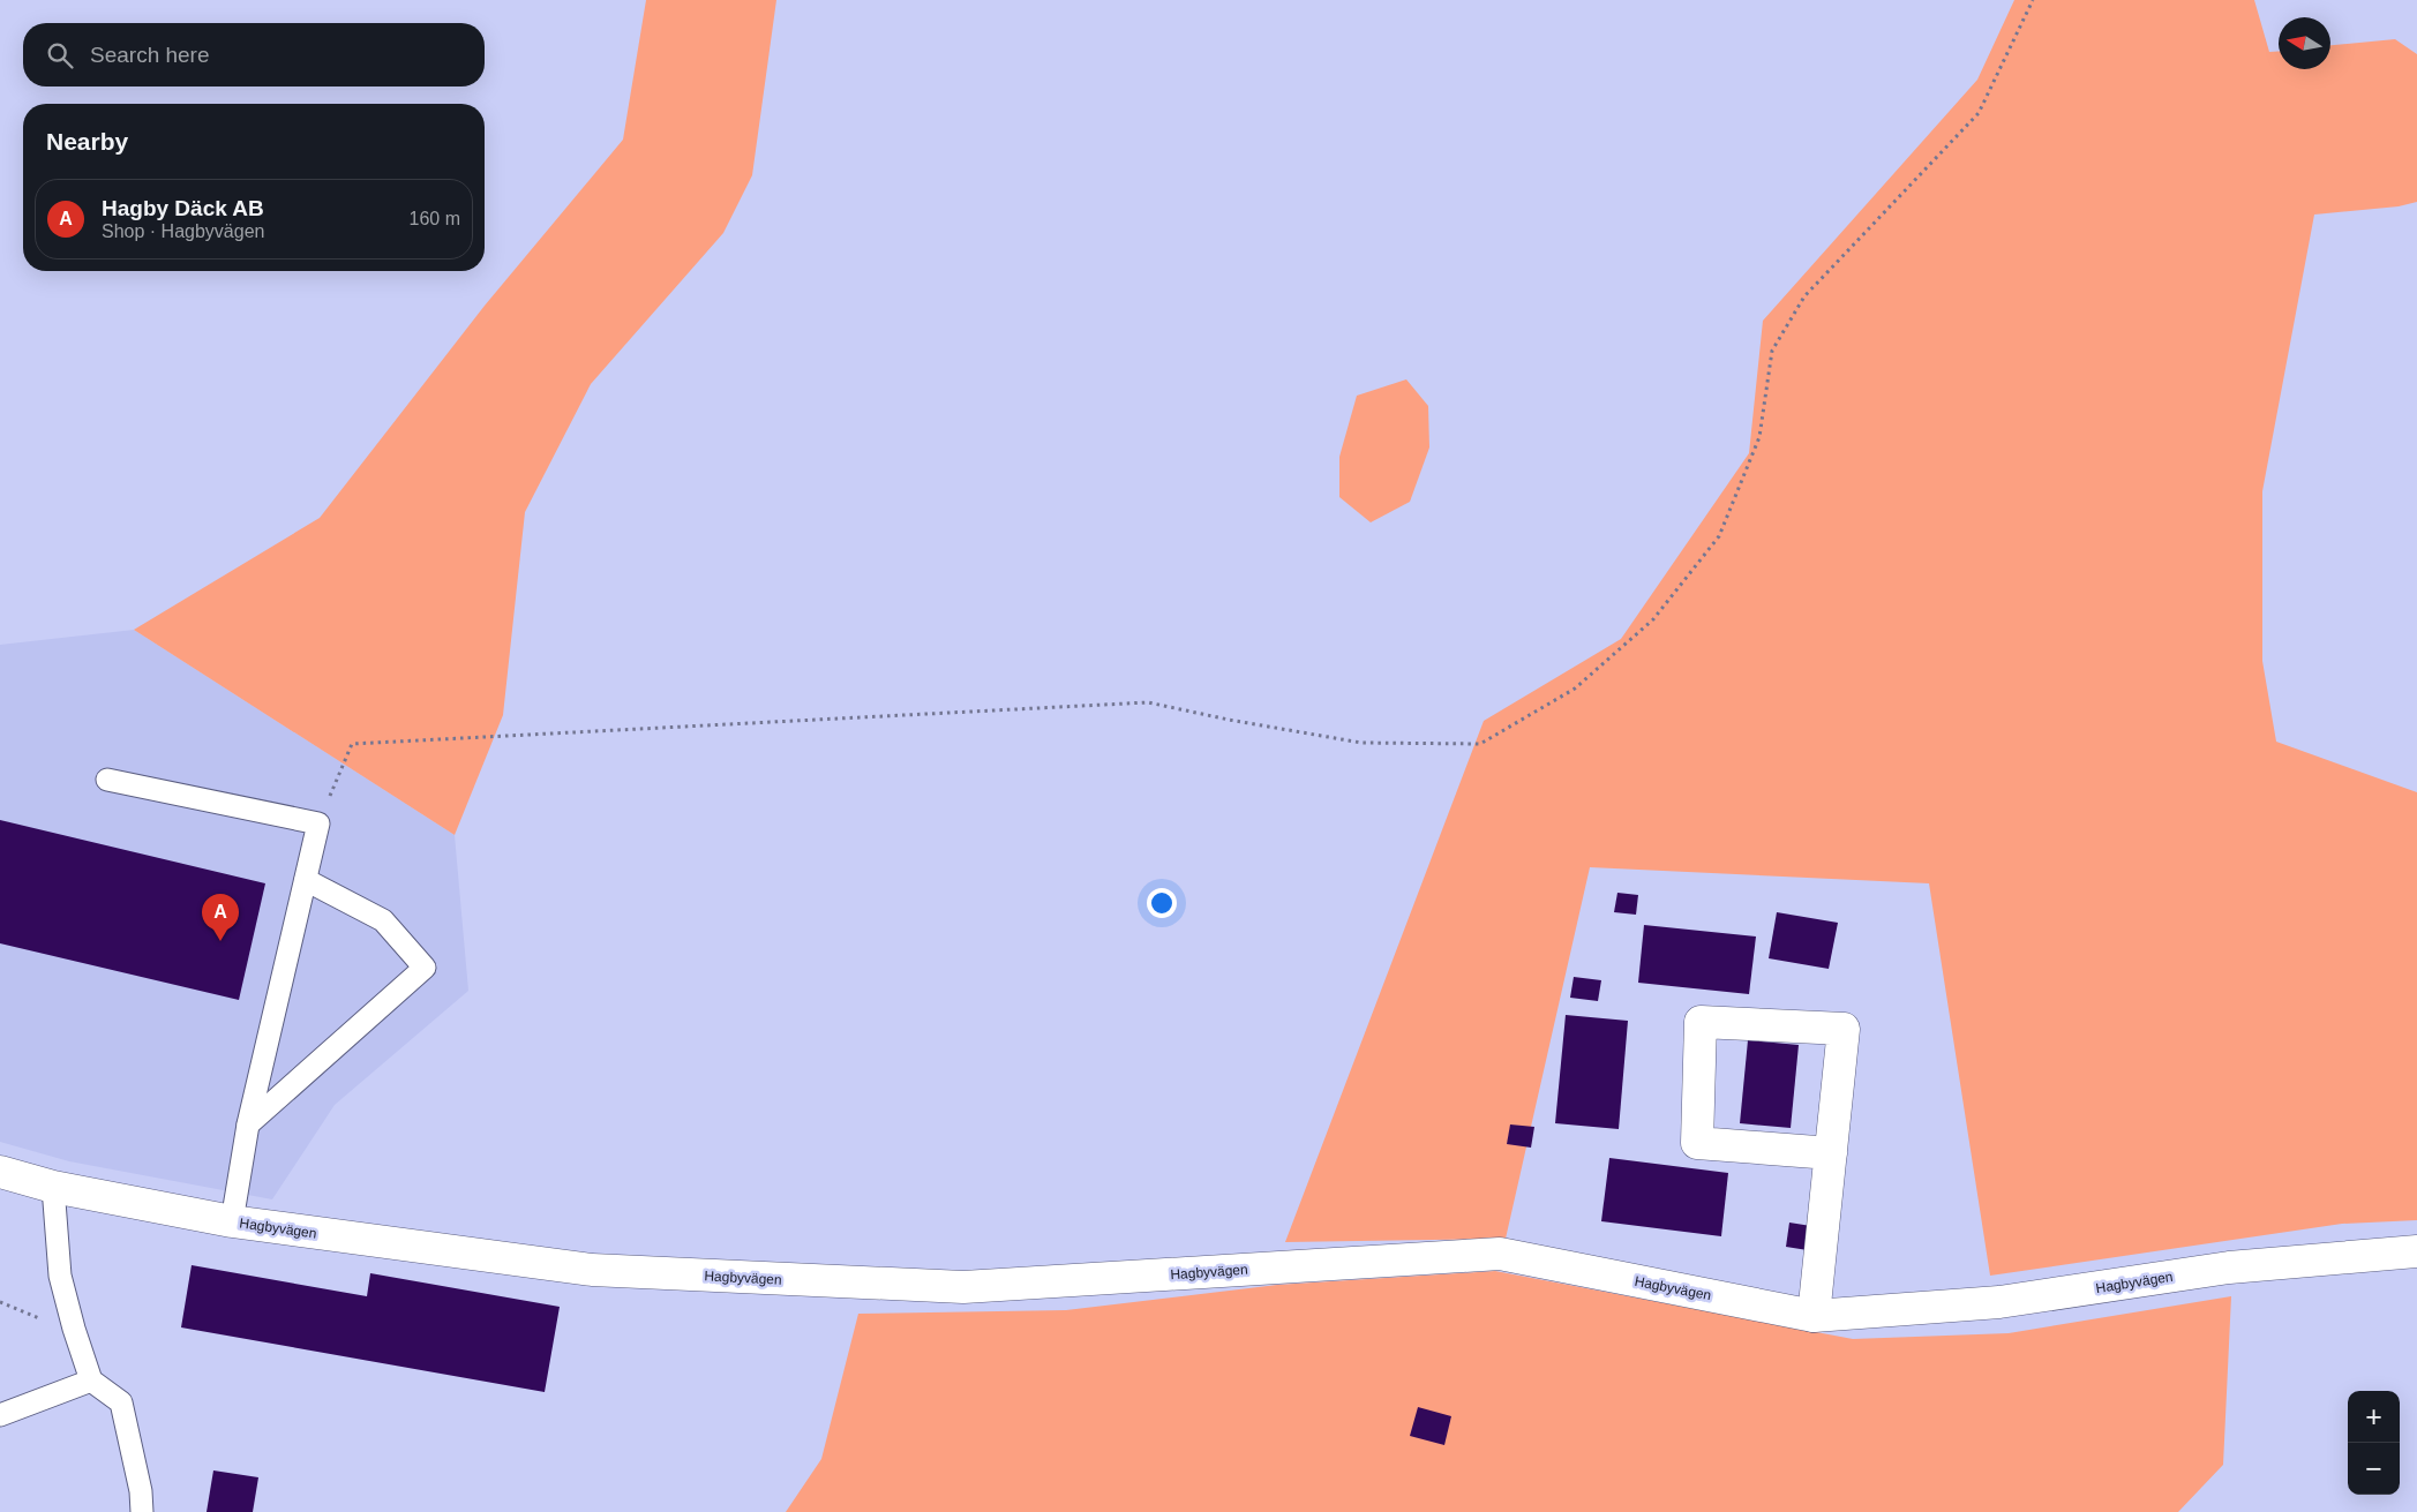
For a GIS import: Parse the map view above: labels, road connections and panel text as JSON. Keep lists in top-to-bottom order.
{
  "streets": {
    "street": ["Hagbyvägen"]
  },
  "north": "left",
  "page": {
    "search": "Search here",
    "heading": "Nearby",
    "list": [
      {
        "mark": "A",
        "name": "Hagby Däck AB",
        "note": "Shop · Hagbyvägen",
        "value": "160 m"
      }
    ],
    "pins": "A",
    "map_buttons": ["+", "−"]
  }
}
